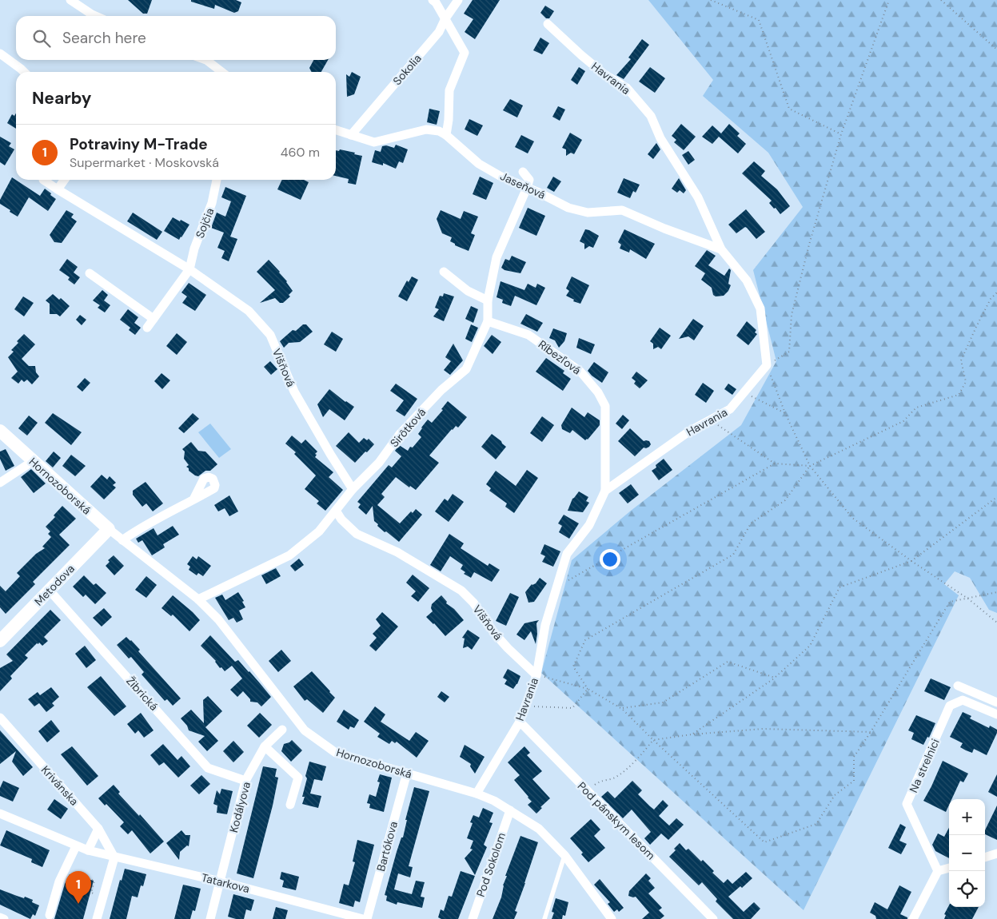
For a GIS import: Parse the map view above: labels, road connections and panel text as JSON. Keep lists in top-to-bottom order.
{
  "streets": {
    "street": [
      "Sokolia",
      "Havrania",
      "Jaseňová",
      "Sojčia",
      "Ríbezľová",
      "Višňová",
      "Sirôtková",
      "Hornozoborská",
      "Metodova",
      "Žibrická",
      "Na strelnici",
      "Krivánska",
      "Kodályova",
      "Pod pánskym lesom",
      "Bartókova",
      "Pod Sokolom",
      "Tatarkova"
    ]
  },
  "crossings": [
    ["Sokolia", "Jaseňová"],
    ["Havrania", "Jaseňová"],
    ["Havrania", "Ríbezľová"],
    ["Havrania", "Višňová"],
    ["Havrania", "Hornozoborská"],
    ["Havrania", "Pod pánskym lesom"],
    ["Jaseňová", "Sirôtková"],
    ["Sojčia", "Višňová"],
    ["Ríbezľová", "Sirôtková"],
    ["Višňová", "Sirôtková"],
    ["Sirôtková", "Hornozoborská"],
    ["Hornozoborská", "Metodova"],
    ["Hornozoborská", "Bartókova"],
    ["Hornozoborská", "Pod Sokolom"],
    ["Metodova", "Žibrická"],
    ["Žibrická", "Kodályova"],
    ["Krivánska", "Tatarkova"],
    ["Kodályova", "Tatarkova"]
  ],
  "page": {
    "search": "Search here",
    "heading": "Nearby",
    "list": [
      {
        "mark": "1",
        "name": "Potraviny M-Trade",
        "note": "Supermarket · Moskovská",
        "value": "460 m"
      }
    ],
    "map_buttons": ["+", "−"],
    "pins": "1"
  }
}
